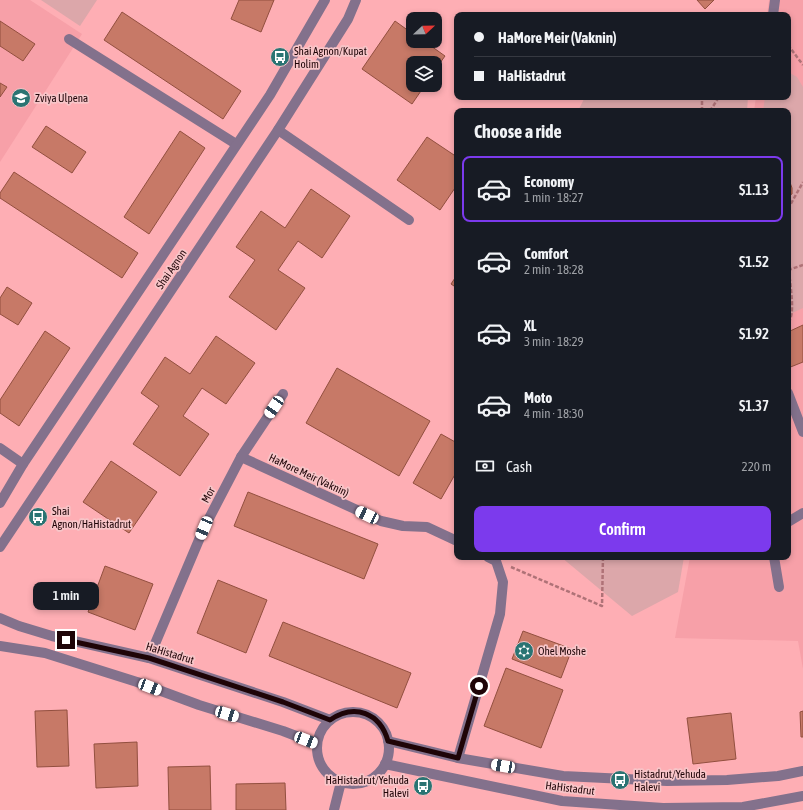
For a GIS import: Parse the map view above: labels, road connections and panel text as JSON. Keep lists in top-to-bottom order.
{
  "streets": {
    "street": [
      "Shai Agnon",
      "HaMore Meir (Vaknin)",
      "Mor",
      "HaHistadrut"
    ]
  },
  "crossings": [
    ["HaMore Meir (Vaknin)", "Mor"],
    ["Mor", "HaHistadrut"]
  ],
  "places": {
    "bus stop": [
      "Shai Agnon/Kupat Holim",
      "Shai Agnon/HaHistadrut",
      "Histadrut/Yehuda Halevi",
      "HaHistadrut/Yehuda Halevi"
    ],
    "school or university": ["Zviya Ulpena"],
    "synagogue": ["Ohel Moshe"]
  },
  "north": "right",
  "page": {
    "banner": ["HaMore Meir (Vaknin)", "HaHistadrut"],
    "heading": "Choose a ride",
    "list": [
      {
        "name": "Economy",
        "note": "1 min · 18:27",
        "value": "$1.13"
      },
      {
        "name": "Comfort",
        "note": "2 min · 18:28",
        "value": "$1.52"
      },
      {
        "name": "XL",
        "note": "3 min · 18:29",
        "value": "$1.92"
      },
      {
        "name": "Moto",
        "note": "4 min · 18:30",
        "value": "$1.37"
      }
    ],
    "pay": ["Cash", "220 m"],
    "buttons": "Confirm",
    "bubble": "1 min"
  }
}
